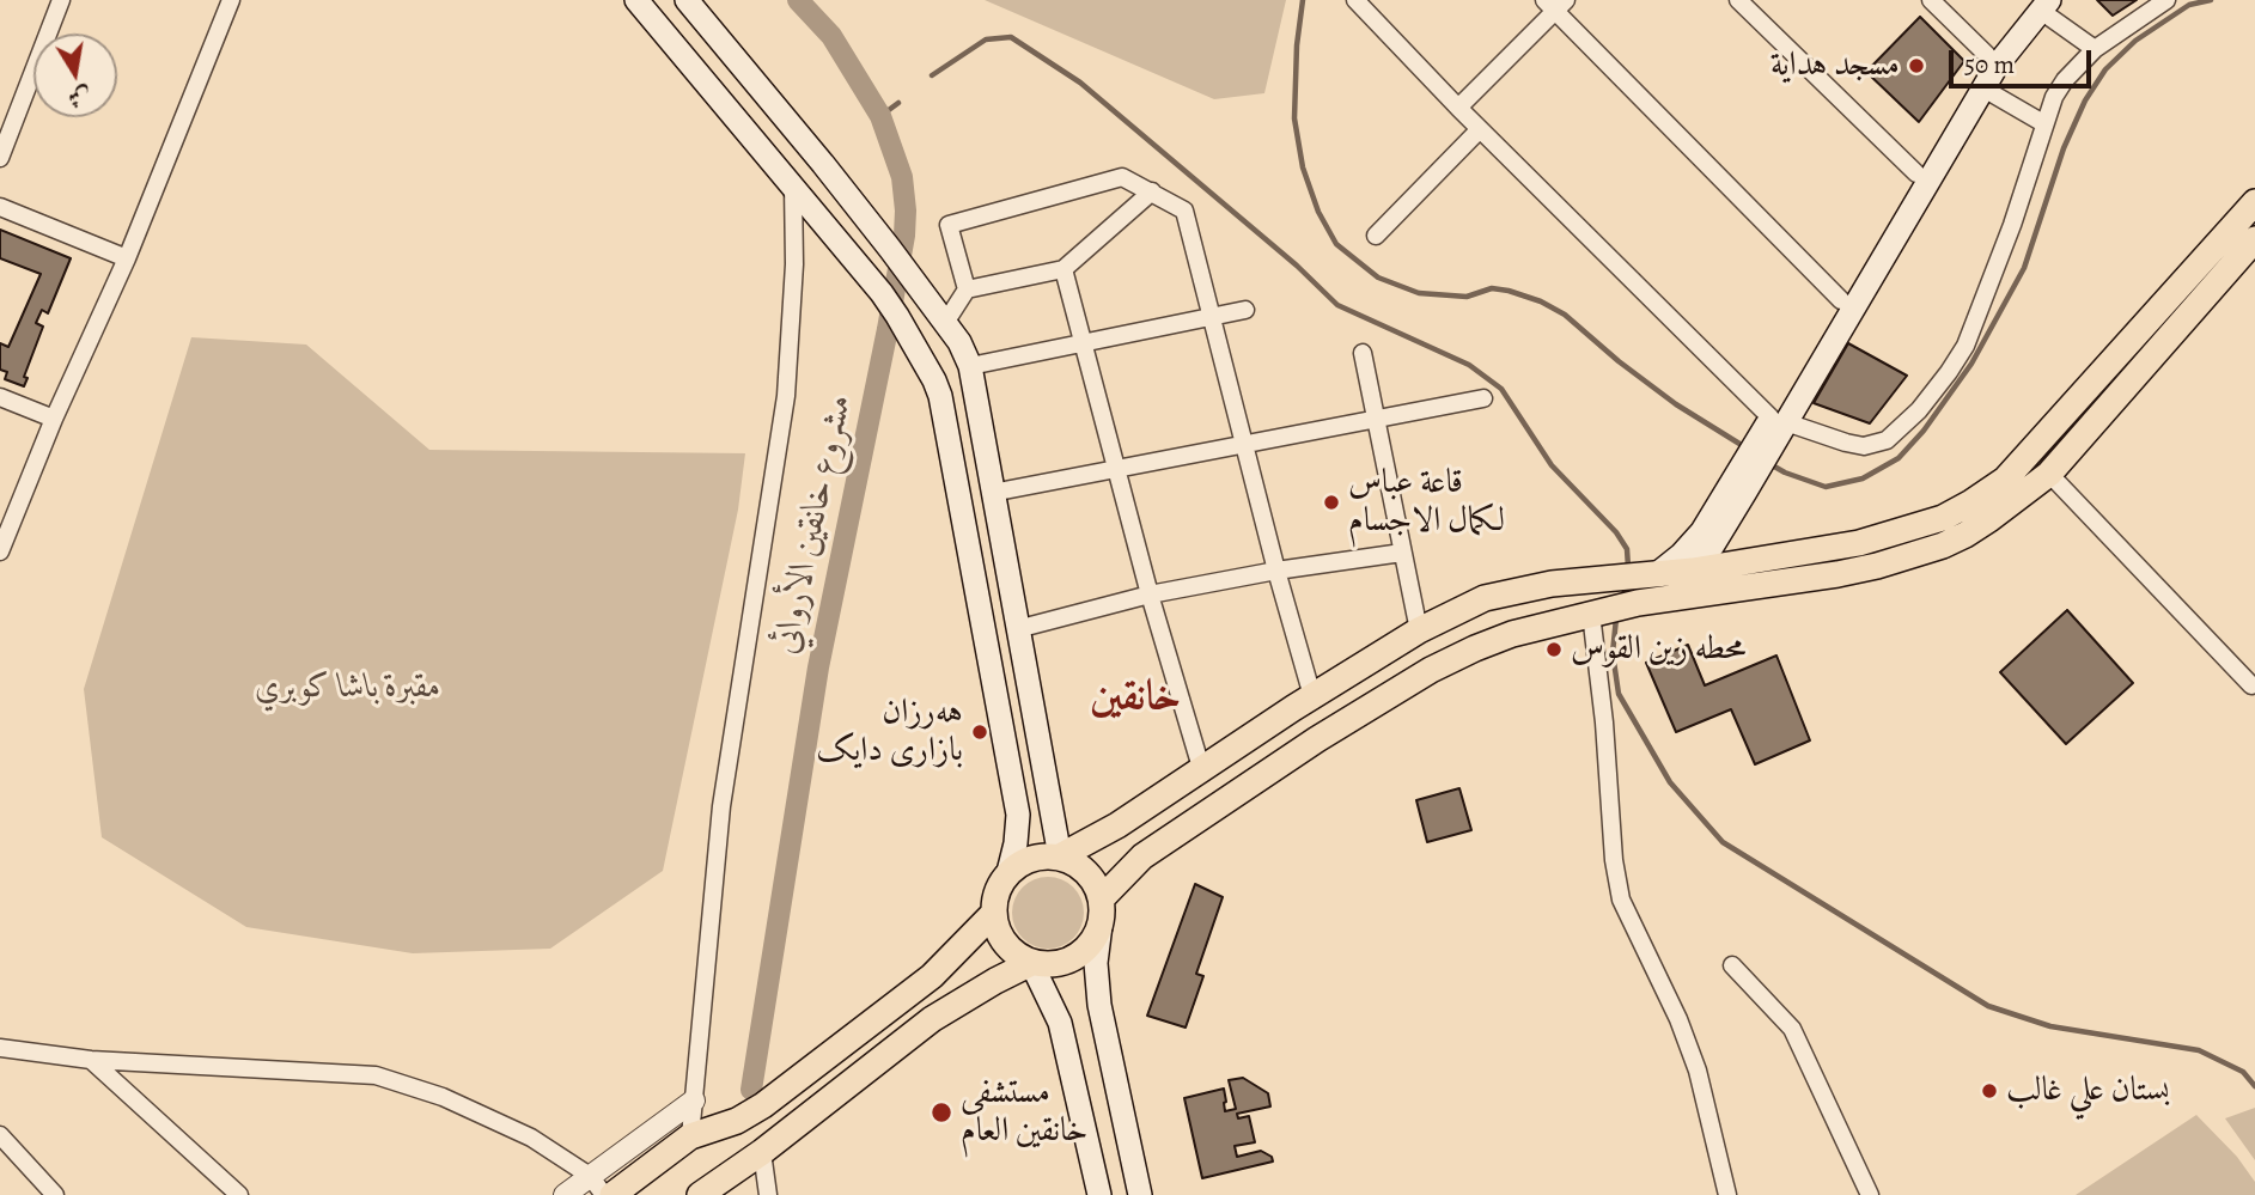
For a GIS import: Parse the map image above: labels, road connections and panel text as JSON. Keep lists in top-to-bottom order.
{
  "districts": ["خانقين"],
  "water": ["مشروع خانقين الأروائي"],
  "parks": ["مقبرة باشا كوبري"],
  "places": [
    "مسجد هداية",
    "قاعة عباس لكمال الاجسام",
    "محطه زين القوس",
    "هەرزان بازاری دایک",
    "بستان علي غالب",
    "مستشفى خانقين العام"
  ],
  "scale_bar": "50 m",
  "north": "bottom"
}
